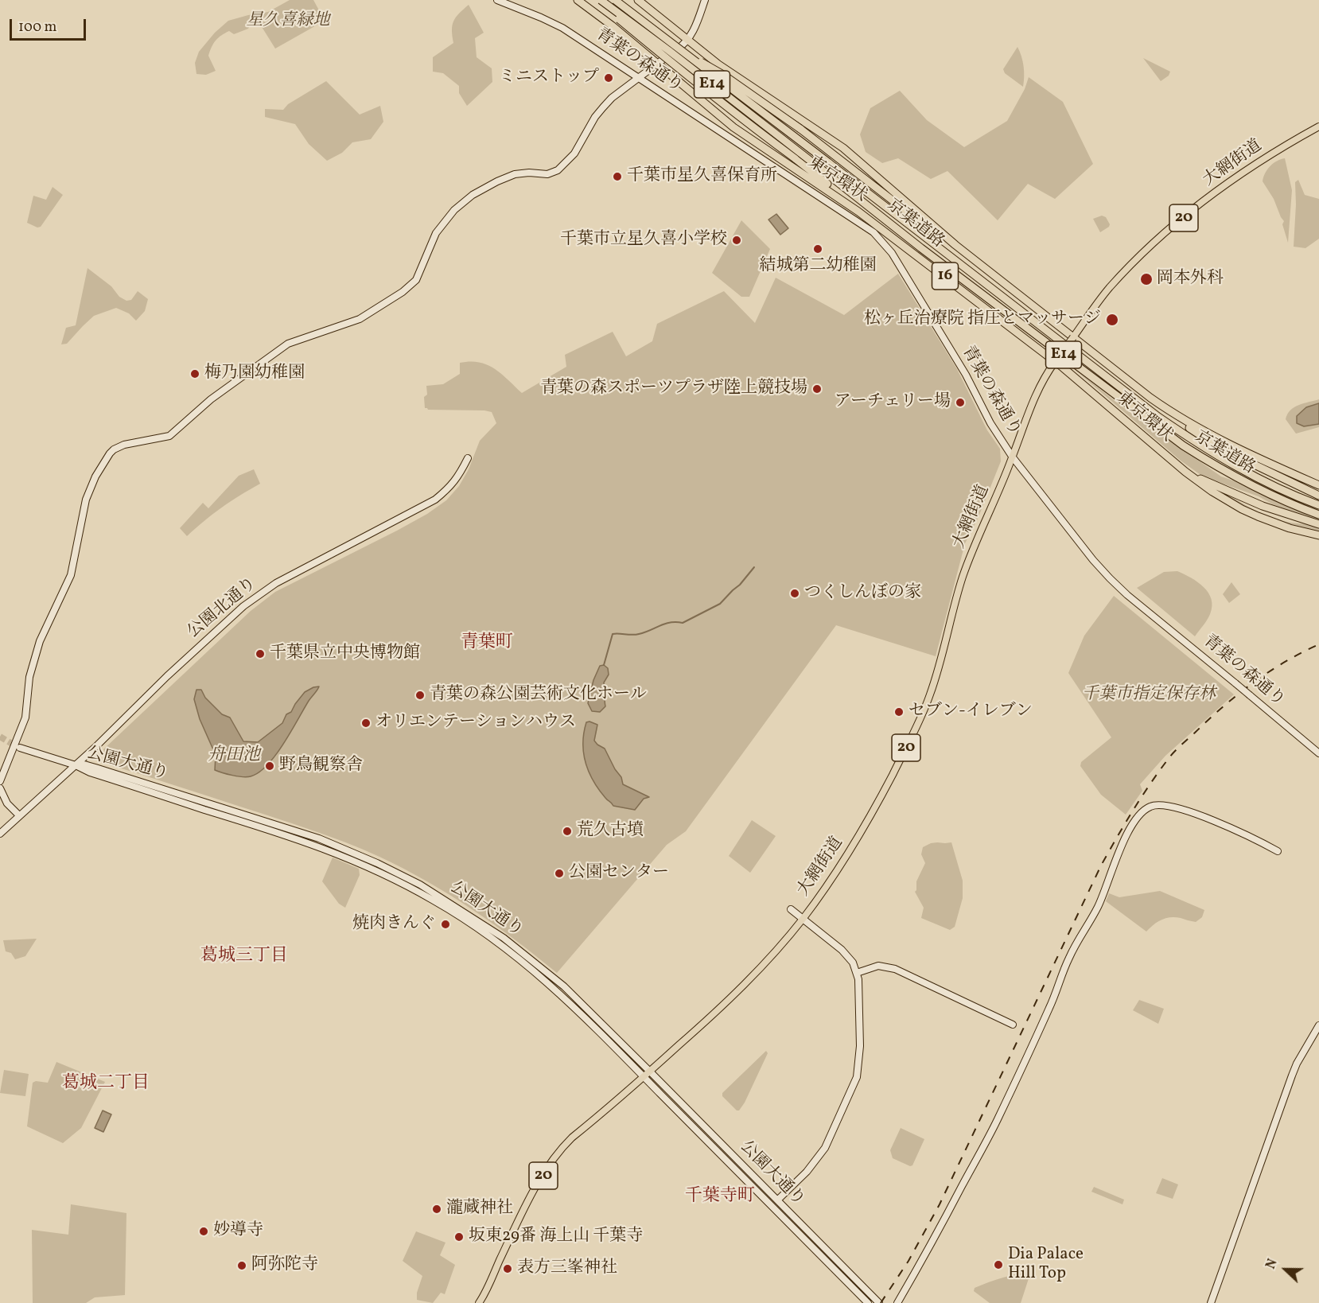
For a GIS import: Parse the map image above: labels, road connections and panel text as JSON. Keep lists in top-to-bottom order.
{
  "streets": {
    "highway": [
      "E14",
      "東京環状",
      "京葉道路",
      "16"
    ],
    "main road": ["大網街道", "20"],
    "street": ["青葉の森通り", "公園北通り", "公園大通り"]
  },
  "crossings": [
    ["青葉の森通り", "大網街道"],
    ["大網街道", "東京環状"],
    ["大網街道", "20"],
    ["大網街道", "公園大通り"],
    ["東京環状", "20"],
    ["公園北通り", "公園大通り"]
  ],
  "districts": [
    "青葉町",
    "葛城三丁目",
    "葛城二丁目",
    "千葉寺町"
  ],
  "water": ["舟田池"],
  "parks": ["星久喜緑地", "千葉市指定保存林"],
  "places": [
    "ミニストップ",
    "千葉市星久喜保育所",
    "千葉市立星久喜小学校",
    "結城第二幼稚園",
    "岡本外科",
    "松ヶ丘治療院 指圧とマッサージ",
    "梅乃園幼稚園",
    "青葉の森スポーツプラザ陸上競技場",
    "アーチェリー場",
    "つくしんぼの家",
    "千葉県立中央博物館",
    "青葉の森公園芸術文化ホール",
    "セブン-イレブン",
    "オリエンテーションハウス",
    "野鳥観察舎",
    "荒久古墳",
    "公園センター",
    "焼肉きんぐ",
    "瀧蔵神社",
    "妙導寺",
    "坂東29番 海上山 千葉寺",
    "Dia Palace Hill Top",
    "阿弥陀寺",
    "表方三峯神社"
  ],
  "scale_bar": "100 m",
  "north": "left"
}
